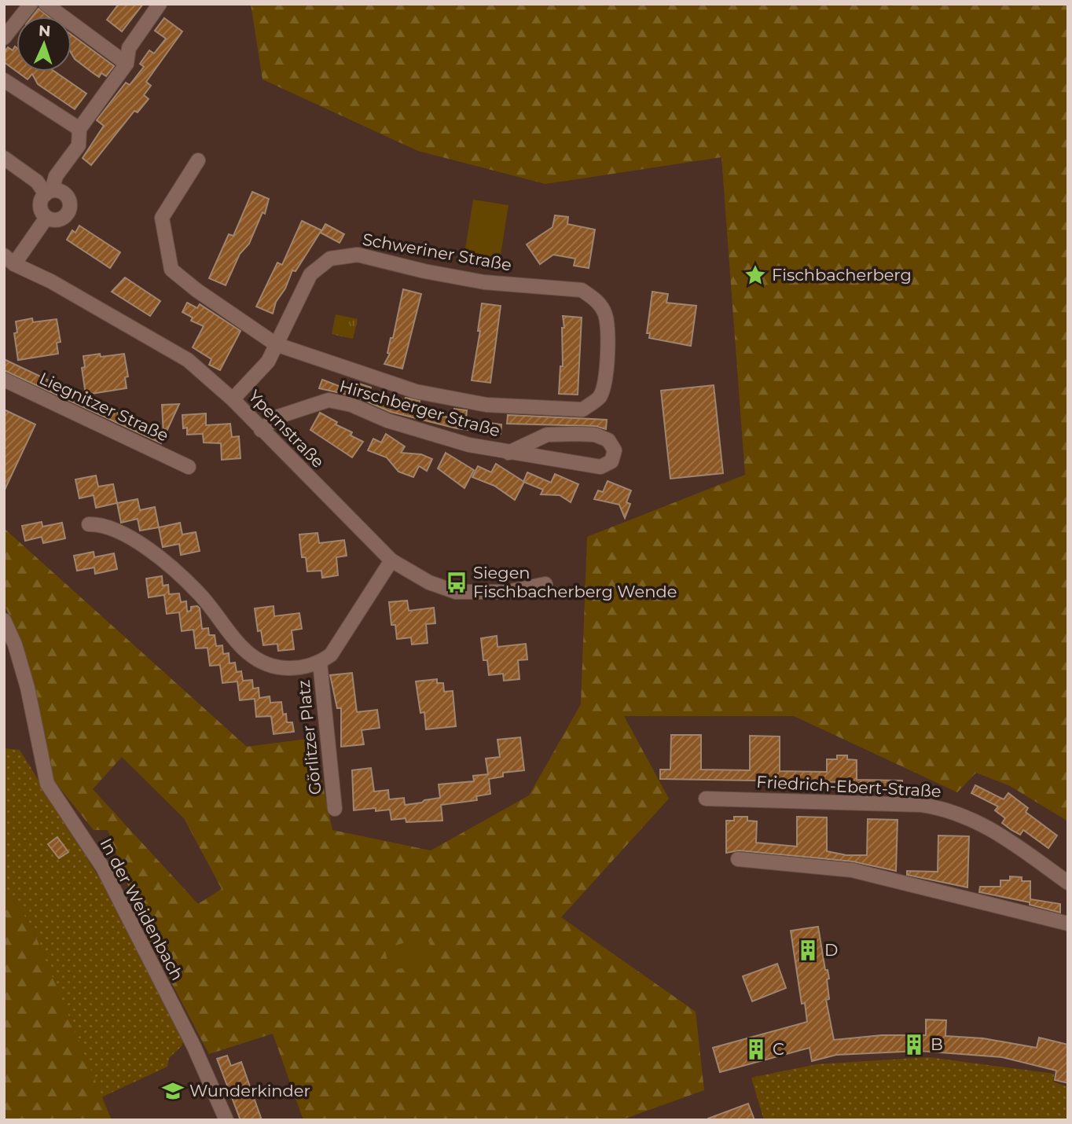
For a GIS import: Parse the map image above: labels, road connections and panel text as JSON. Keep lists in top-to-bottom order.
{
  "streets": {
    "street": [
      "Schweriner Straße",
      "Liegnitzer Straße",
      "Hirschberger Straße",
      "Ypernstraße",
      "Görlitzer Platz",
      "Friedrich-Ebert-Straße",
      "In der Weidenbach"
    ]
  },
  "crossings": [
    ["Schweriner Straße", "Ypernstraße"],
    ["Hirschberger Straße", "Ypernstraße"]
  ],
  "places": {
    "place": ["Fischbacherberg"],
    "bus stop": ["Siegen Fischbacherberg Wende"],
    "building": ["D", "B", "C"],
    "school or university": ["Wunderkinder"]
  },
  "north": "top"
}
